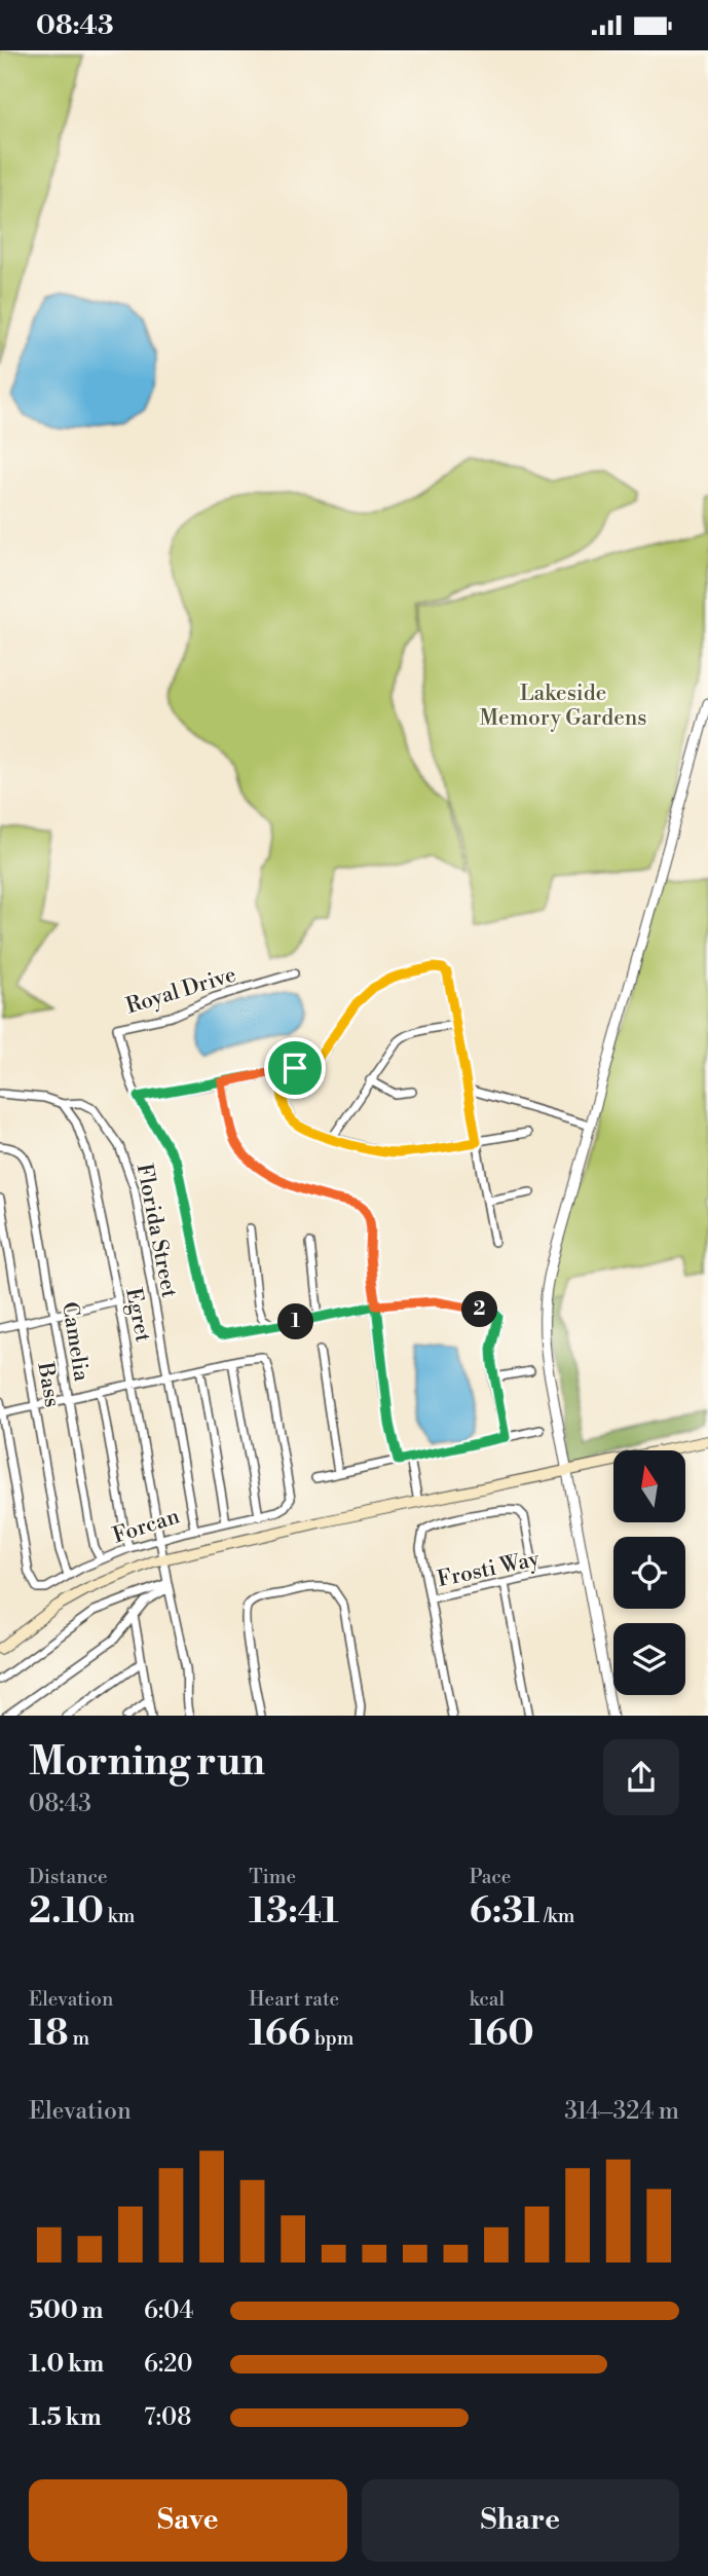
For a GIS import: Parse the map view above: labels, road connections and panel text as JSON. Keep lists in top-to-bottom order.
{
  "streets": {
    "street": [
      "Royal Drive",
      "Florida Street",
      "Egret",
      "Camelia",
      "Bass",
      "Forcan",
      "Frosti Way"
    ]
  },
  "crossings": [
    ["Florida Street", "Egret"],
    ["Florida Street", "Forcan"],
    ["Egret", "Forcan"],
    ["Camelia", "Forcan"],
    ["Bass", "Forcan"]
  ],
  "parks": ["Lakeside Memory Gardens"],
  "north": "top",
  "page": {
    "status": "08:43",
    "pins": ["2", "1"],
    "heading": ["Morning run", "08:43"],
    "stats": [
      ["Distance", "2.10 km"],
      ["Time", "13:41"],
      ["Pace", "6:31 /km"],
      ["Elevation", "18 m"],
      ["Heart rate", "166 bpm"],
      ["kcal", "160"]
    ],
    "chart": ["Elevation", "314–324 m"],
    "list": [
      {
        "name": "500 m",
        "note": "6:04"
      },
      {
        "name": "1.0 km",
        "note": "6:20"
      },
      {
        "name": "1.5 km",
        "note": "7:08"
      }
    ],
    "buttons": ["Save", "Share"]
  }
}
